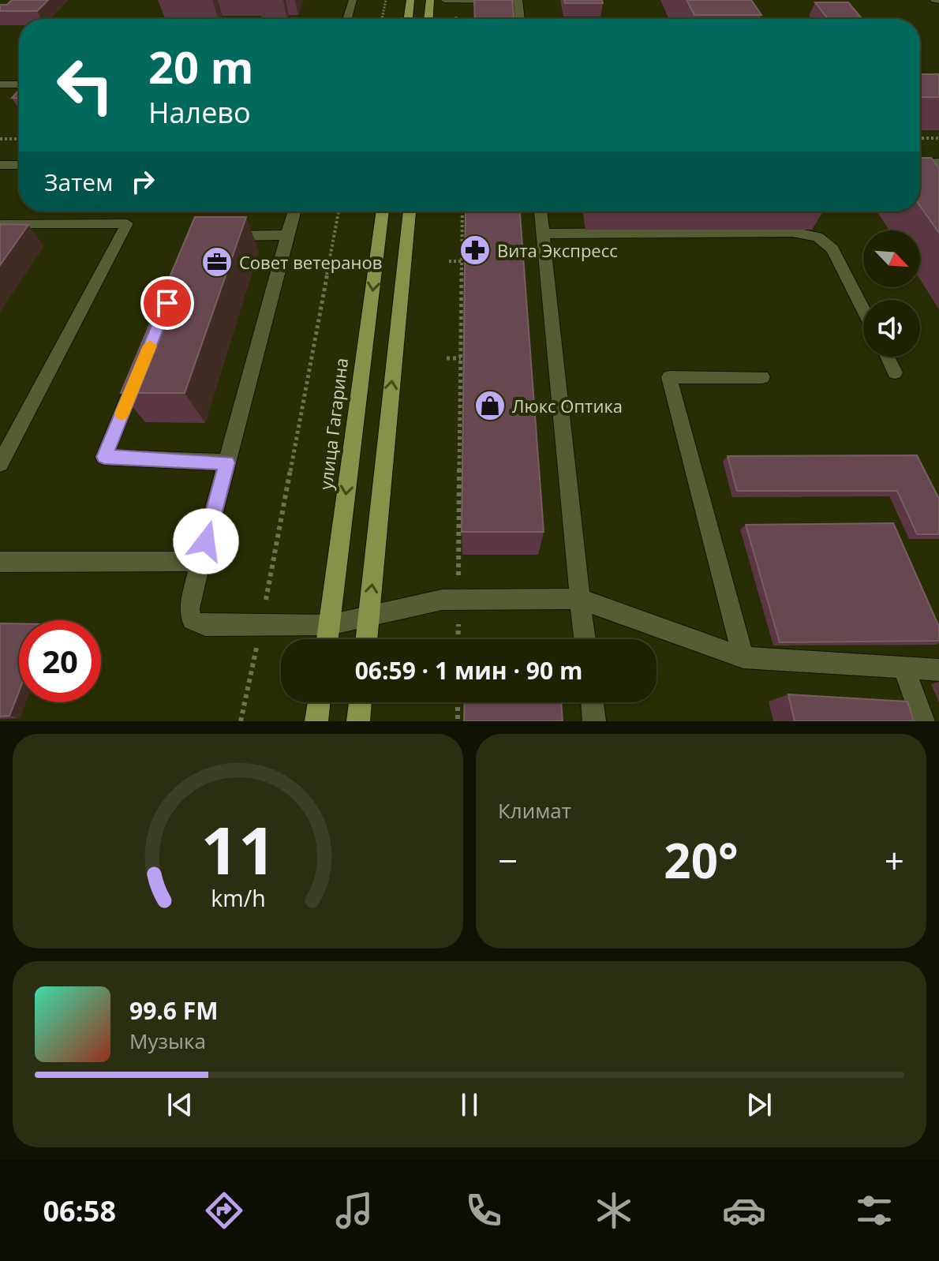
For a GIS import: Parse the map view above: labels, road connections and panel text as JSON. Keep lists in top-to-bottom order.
{
  "streets": {
    "main road": ["улица Гагарина"]
  },
  "places": {
    "pharmacy": ["Вита Экспресс"],
    "office": ["Совет ветеранов"],
    "shop": ["Люкс Оптика"]
  },
  "north": "bottom right",
  "page": {
    "turn": ["20 m", "Налево"],
    "then": "Затем",
    "limit": "20",
    "trip": "06:59 · 1 мин · 90 m",
    "tile": "Климат",
    "heat": ["−", "20°", "+"],
    "song": ["99.6 FM", "Музыка"],
    "tabs": "06:58",
    "gauge": ["11", "km/h"]
  }
}
